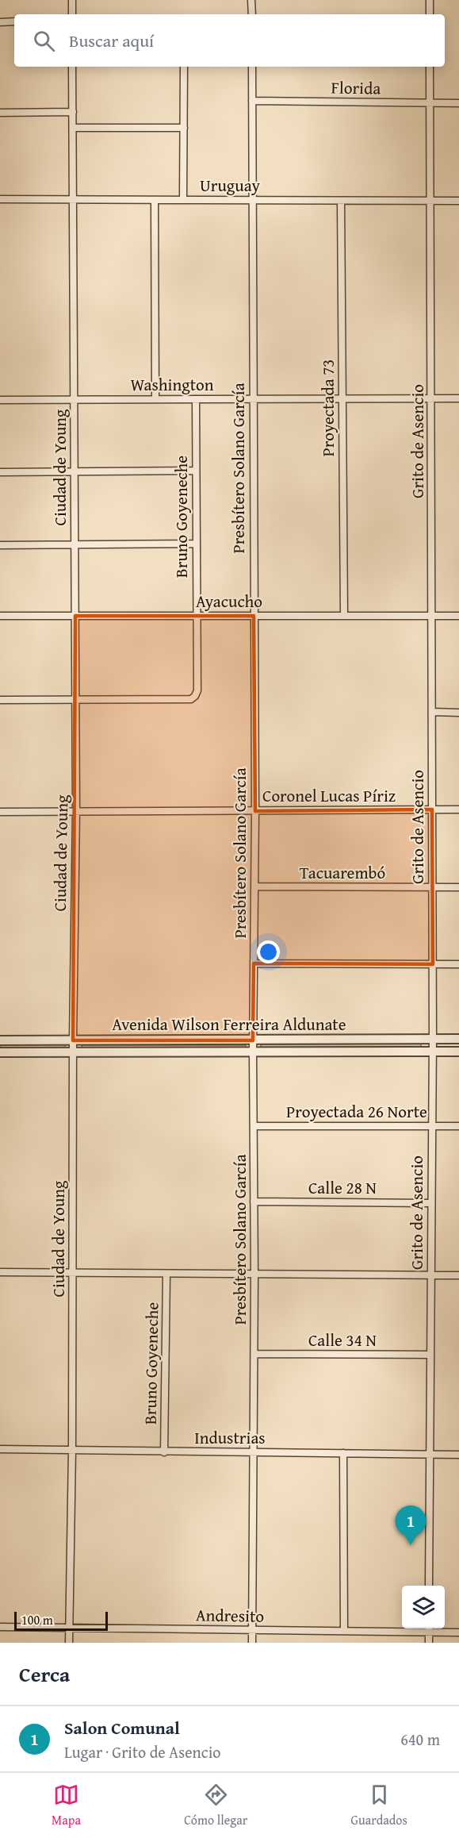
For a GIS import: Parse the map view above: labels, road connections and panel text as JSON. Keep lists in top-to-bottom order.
{
  "streets": {
    "street": [
      "Florida",
      "Uruguay",
      "Washington",
      "Proyectada 73",
      "Grito de Asencio",
      "Ciudad de Young",
      "Presbítero Solano García",
      "Bruno Goyeneche",
      "Ayacucho",
      "Coronel Lucas Píriz",
      "Tacuarembó",
      "Avenida Wilson Ferreira Aldunate",
      "Proyectada 26 Norte",
      "Calle 28 N",
      "Calle 34 N",
      "Industrias",
      "Andresito"
    ]
  },
  "crossings": [
    ["Florida", "Grito de Asencio"],
    ["Florida", "Presbítero Solano García"],
    ["Uruguay", "Proyectada 73"],
    ["Uruguay", "Grito de Asencio"],
    ["Uruguay", "Ciudad de Young"],
    ["Uruguay", "Presbítero Solano García"],
    ["Washington", "Proyectada 73"],
    ["Washington", "Grito de Asencio"],
    ["Washington", "Ciudad de Young"],
    ["Washington", "Presbítero Solano García"],
    ["Washington", "Bruno Goyeneche"],
    ["Proyectada 73", "Ayacucho"],
    ["Grito de Asencio", "Ayacucho"],
    ["Grito de Asencio", "Coronel Lucas Píriz"],
    ["Grito de Asencio", "Tacuarembó"],
    ["Grito de Asencio", "Avenida Wilson Ferreira Aldunate"],
    ["Grito de Asencio", "Proyectada 26 Norte"],
    ["Grito de Asencio", "Calle 28 N"],
    ["Grito de Asencio", "Calle 34 N"],
    ["Grito de Asencio", "Industrias"],
    ["Ciudad de Young", "Bruno Goyeneche"],
    ["Ciudad de Young", "Ayacucho"],
    ["Ciudad de Young", "Coronel Lucas Píriz"],
    ["Ciudad de Young", "Avenida Wilson Ferreira Aldunate"],
    ["Ciudad de Young", "Industrias"],
    ["Ciudad de Young", "Andresito"],
    ["Presbítero Solano García", "Ayacucho"],
    ["Presbítero Solano García", "Coronel Lucas Píriz"],
    ["Presbítero Solano García", "Tacuarembó"],
    ["Presbítero Solano García", "Avenida Wilson Ferreira Aldunate"],
    ["Presbítero Solano García", "Proyectada 26 Norte"],
    ["Presbítero Solano García", "Calle 28 N"],
    ["Presbítero Solano García", "Calle 34 N"],
    ["Presbítero Solano García", "Industrias"],
    ["Presbítero Solano García", "Andresito"],
    ["Bruno Goyeneche", "Ayacucho"],
    ["Bruno Goyeneche", "Industrias"]
  ],
  "scale_bar": "100 m",
  "page": {
    "search": "Buscar aquí",
    "pins": "1",
    "scale": "100 m",
    "heading": "Cerca",
    "list": [
      {
        "mark": "1",
        "name": "Salon Comunal",
        "note": "Lugar · Grito de Asencio",
        "value": "640 m"
      }
    ],
    "nav": ["Mapa", "Cómo llegar", "Guardados"]
  }
}
